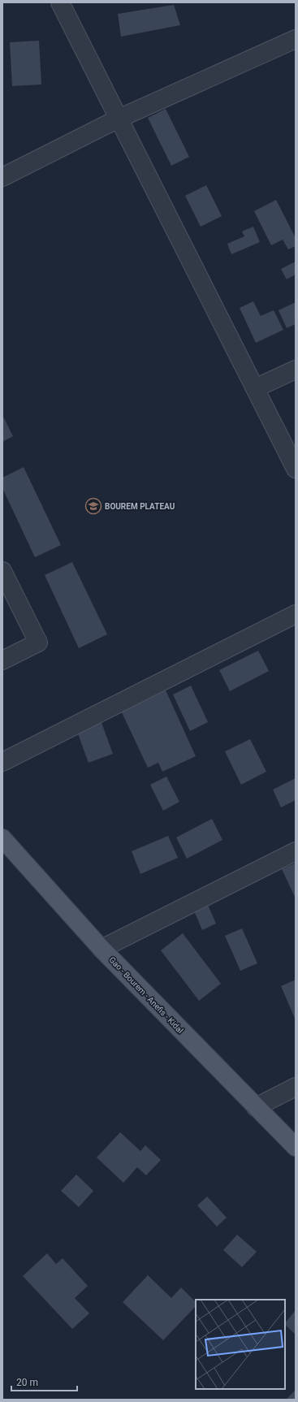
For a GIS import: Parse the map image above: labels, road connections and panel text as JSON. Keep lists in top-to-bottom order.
{
  "streets": {
    "main road": ["Gao - Bourem - Anefis - Kidal"]
  },
  "places": {
    "school or university": ["BOUREM PLATEAU"]
  },
  "scale_bar": "20 m"
}
